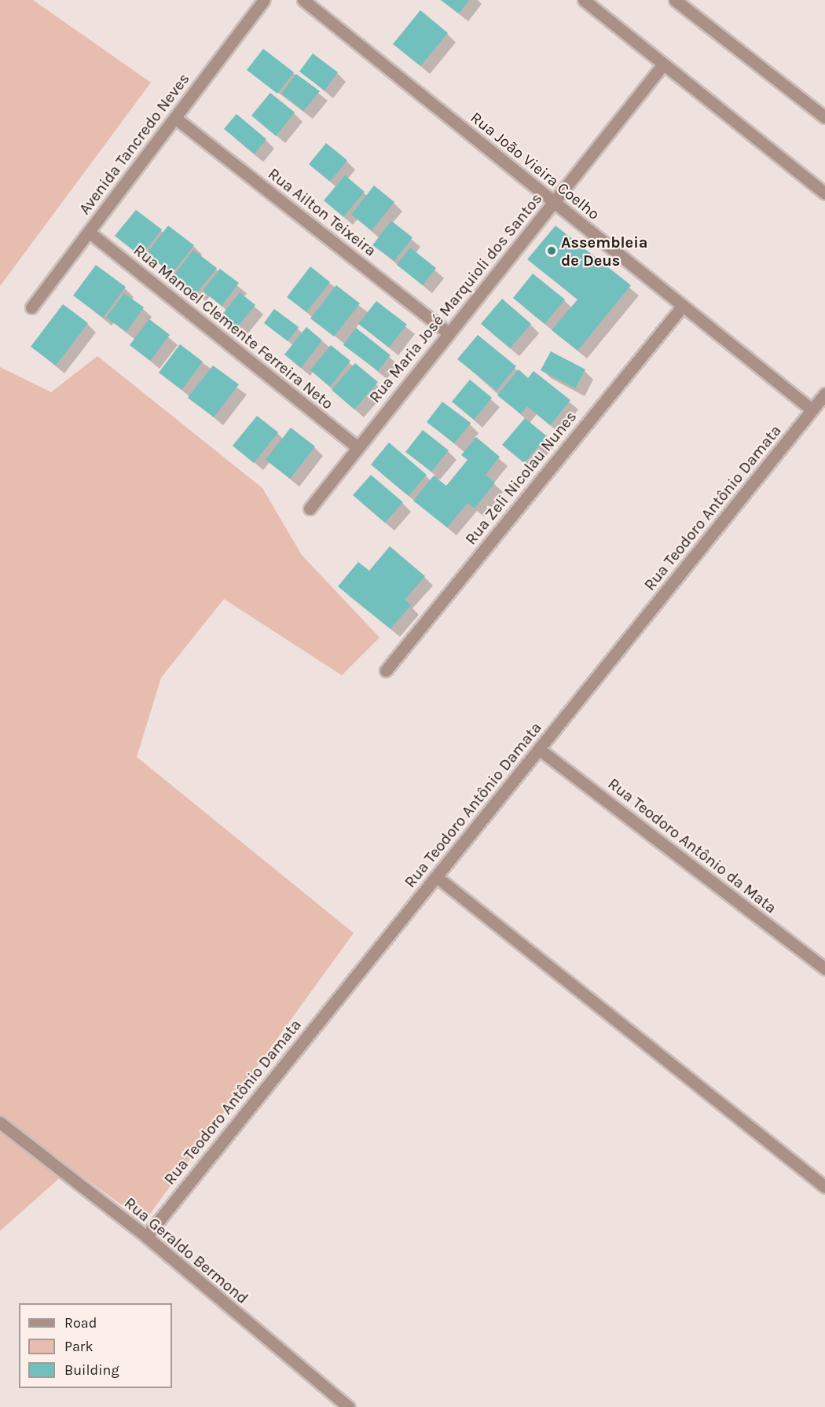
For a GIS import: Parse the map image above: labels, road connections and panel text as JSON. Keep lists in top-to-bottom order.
{
  "streets": {
    "street": [
      "Avenida Tancredo Neves",
      "Rua João Vieira Coelho",
      "Rua Ailton Teixeira",
      "Rua Maria José Marquioli dos Santos",
      "Rua Manoel Clemente Ferreira Neto",
      "Rua Zeli Nicolau Nunes",
      "Rua Teodoro Antônio Damata",
      "Rua Teodoro Antônio da Mata",
      "Rua Geraldo Bermond"
    ]
  },
  "crossings": [
    ["Avenida Tancredo Neves", "Rua Ailton Teixeira"],
    ["Avenida Tancredo Neves", "Rua Manoel Clemente Ferreira Neto"],
    ["Rua João Vieira Coelho", "Rua Maria José Marquioli dos Santos"],
    ["Rua João Vieira Coelho", "Rua Zeli Nicolau Nunes"],
    ["Rua João Vieira Coelho", "Rua Teodoro Antônio Damata"],
    ["Rua Ailton Teixeira", "Rua Maria José Marquioli dos Santos"],
    ["Rua Maria José Marquioli dos Santos", "Rua Manoel Clemente Ferreira Neto"],
    ["Rua Teodoro Antônio Damata", "Rua Teodoro Antônio da Mata"],
    ["Rua Teodoro Antônio Damata", "Rua Geraldo Bermond"]
  ],
  "places": ["Assembleia de Deus"],
  "legend": ["Road", "Park", "Building"]
}
